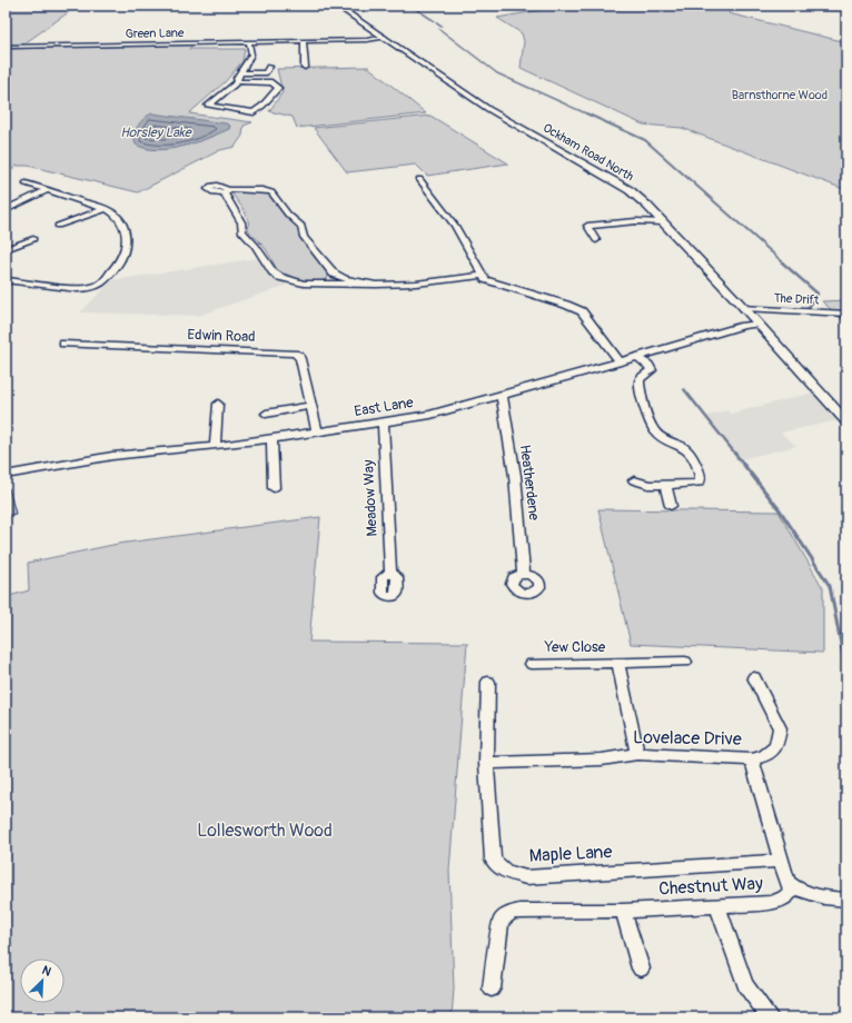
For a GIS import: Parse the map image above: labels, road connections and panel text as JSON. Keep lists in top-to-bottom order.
{
  "streets": {
    "main road": ["Ockham Road North"],
    "street": [
      "Green Lane",
      "The Drift",
      "Edwin Road",
      "East Lane",
      "Heatherdene",
      "Meadow Way",
      "Yew Close",
      "Lovelace Drive",
      "Maple Lane",
      "Chestnut Way"
    ]
  },
  "crossings": [
    ["Green Lane", "Ockham Road North"],
    ["Ockham Road North", "The Drift"],
    ["Ockham Road North", "East Lane"],
    ["Edwin Road", "East Lane"],
    ["East Lane", "Heatherdene"],
    ["East Lane", "Meadow Way"],
    ["Yew Close", "Lovelace Drive"],
    ["Lovelace Drive", "Maple Lane"],
    ["Lovelace Drive", "Chestnut Way"]
  ],
  "water": ["Horsley Lake"],
  "parks": ["Barnsthorne Wood", "Lollesworth Wood"],
  "north": "top right"
}
